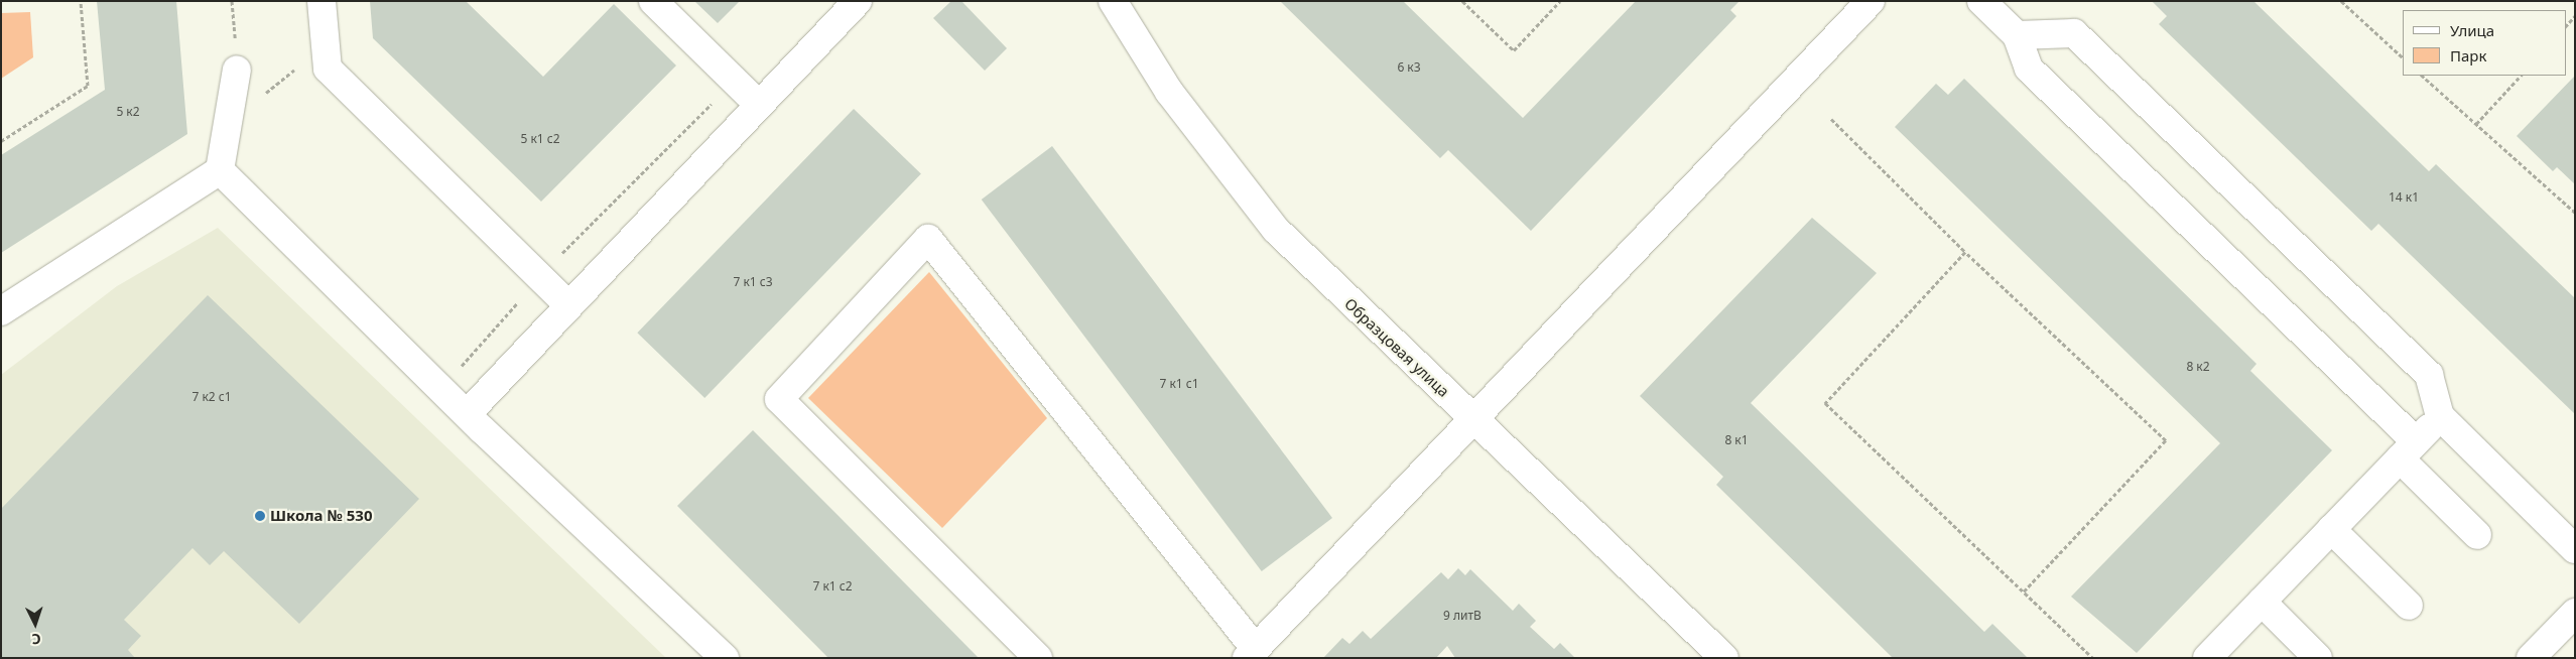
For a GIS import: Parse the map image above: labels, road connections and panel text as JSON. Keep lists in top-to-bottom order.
{
  "streets": {
    "street": ["Образцовая улица"]
  },
  "places": ["Школа № 530"],
  "house_numbers": [
    "6 к3",
    "5 к2",
    "5 к1 с2",
    "14 к1",
    "7 к1 с3",
    "8 к2",
    "7 к1 с1",
    "7 к2 с1",
    "8 к1",
    "7 к1 с2",
    "9 литВ"
  ],
  "legend": ["Улица", "Парк"],
  "north": "bottom"
}
